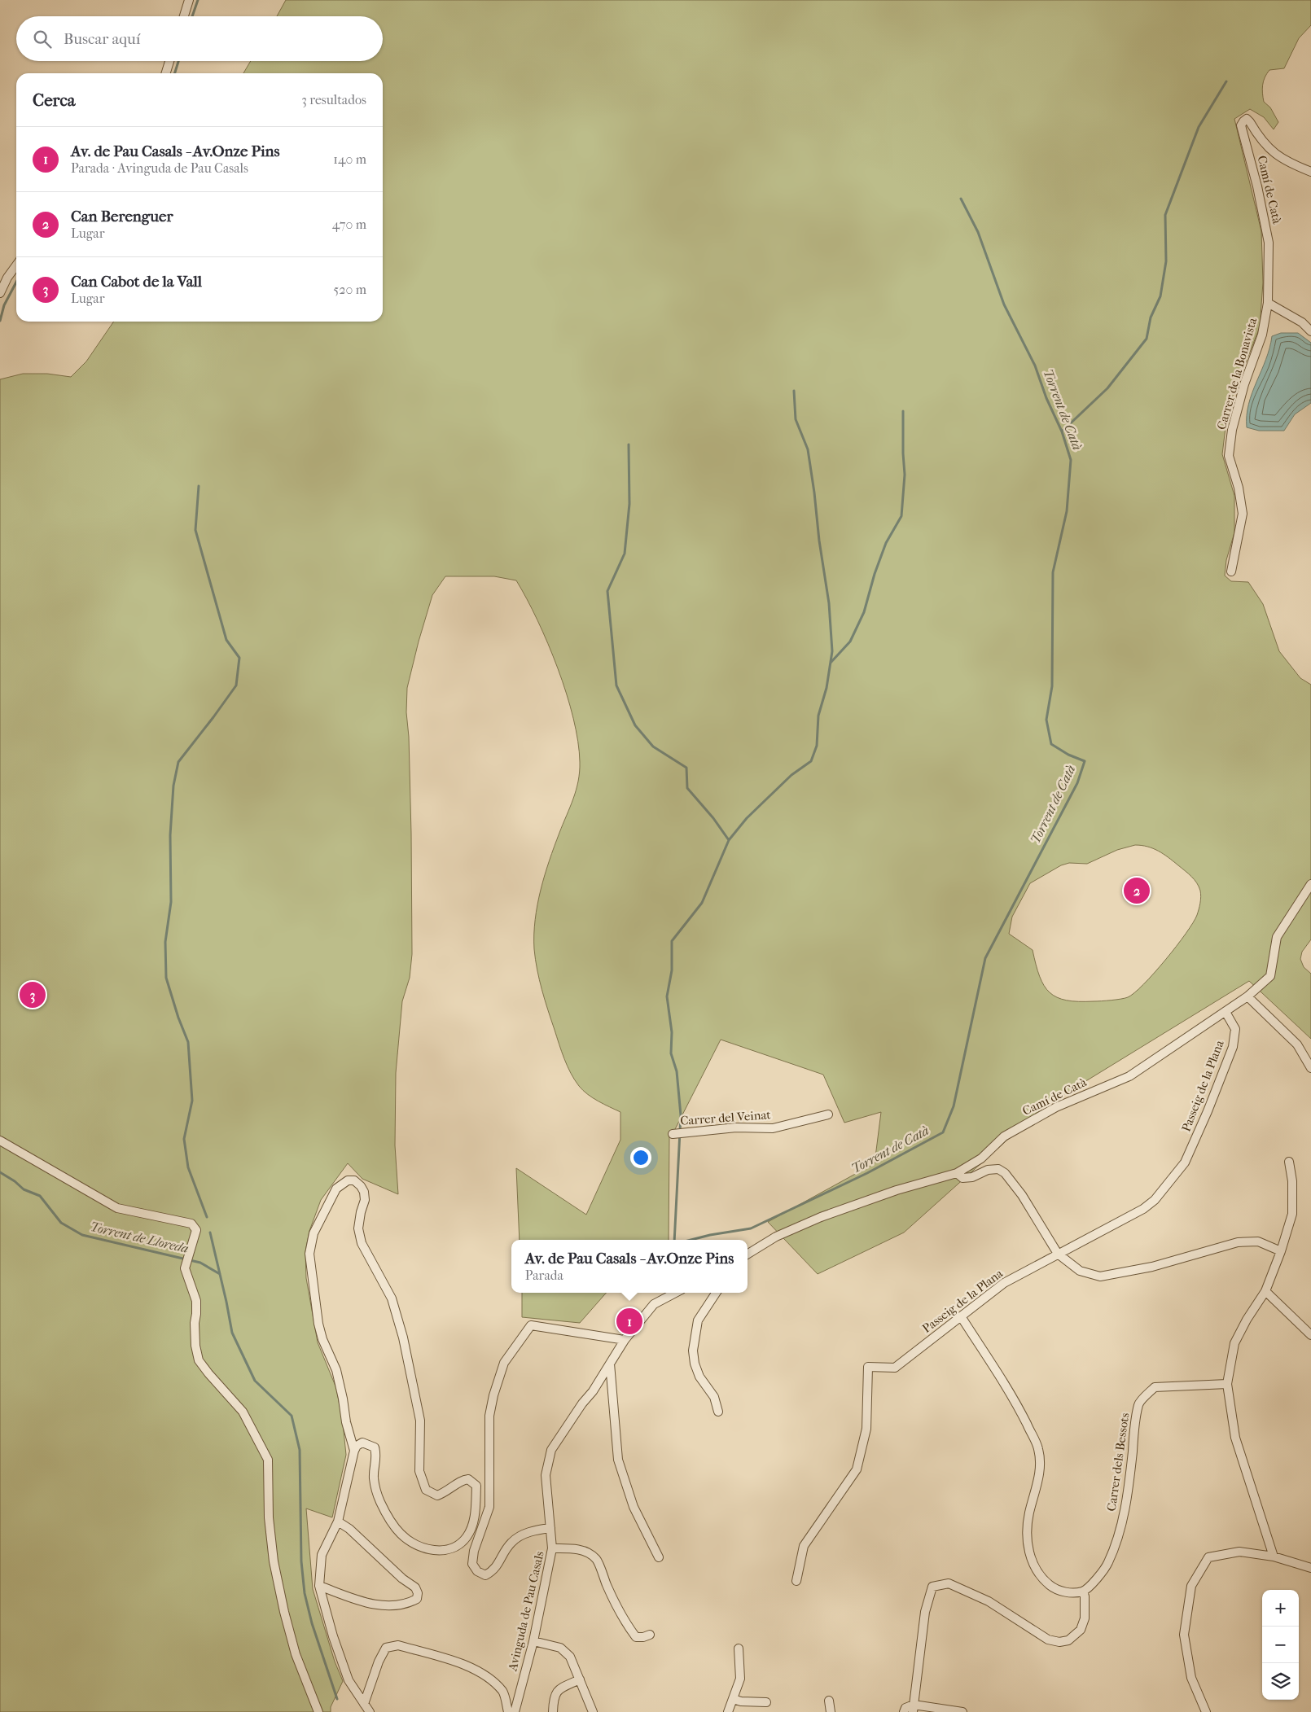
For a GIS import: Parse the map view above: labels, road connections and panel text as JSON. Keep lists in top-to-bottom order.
{
  "streets": {
    "street": [
      "Camí de Catà",
      "Carrer de la Bonavista",
      "Passeig de la Plana",
      "Carrer del Veinat",
      "Carrer dels Bessots",
      "Avinguda de Pau Casals"
    ]
  },
  "crossings": [
    ["Camí de Catà", "Carrer de la Bonavista"],
    ["Camí de Catà", "Passeig de la Plana"]
  ],
  "water": ["Torrent de Catà", "Torrent de Lloreda"],
  "page": {
    "search": "Buscar aquí",
    "heading": ["Cerca", "3 resultados"],
    "list": [
      {
        "mark": "1",
        "name": "Av. de Pau Casals - Av.Onze Pins",
        "note": "Parada · Avinguda de Pau Casals",
        "value": "140 m"
      },
      {
        "mark": "2",
        "name": "Can Berenguer",
        "note": "Lugar",
        "value": "470 m"
      },
      {
        "mark": "3",
        "name": "Can Cabot de la Vall",
        "note": "Lugar",
        "value": "520 m"
      }
    ],
    "pins": ["2", "3", "1"],
    "popup": ["Av. de Pau Casals - Av.Onze Pins", "Parada"],
    "map_buttons": ["+", "−"]
  }
}
